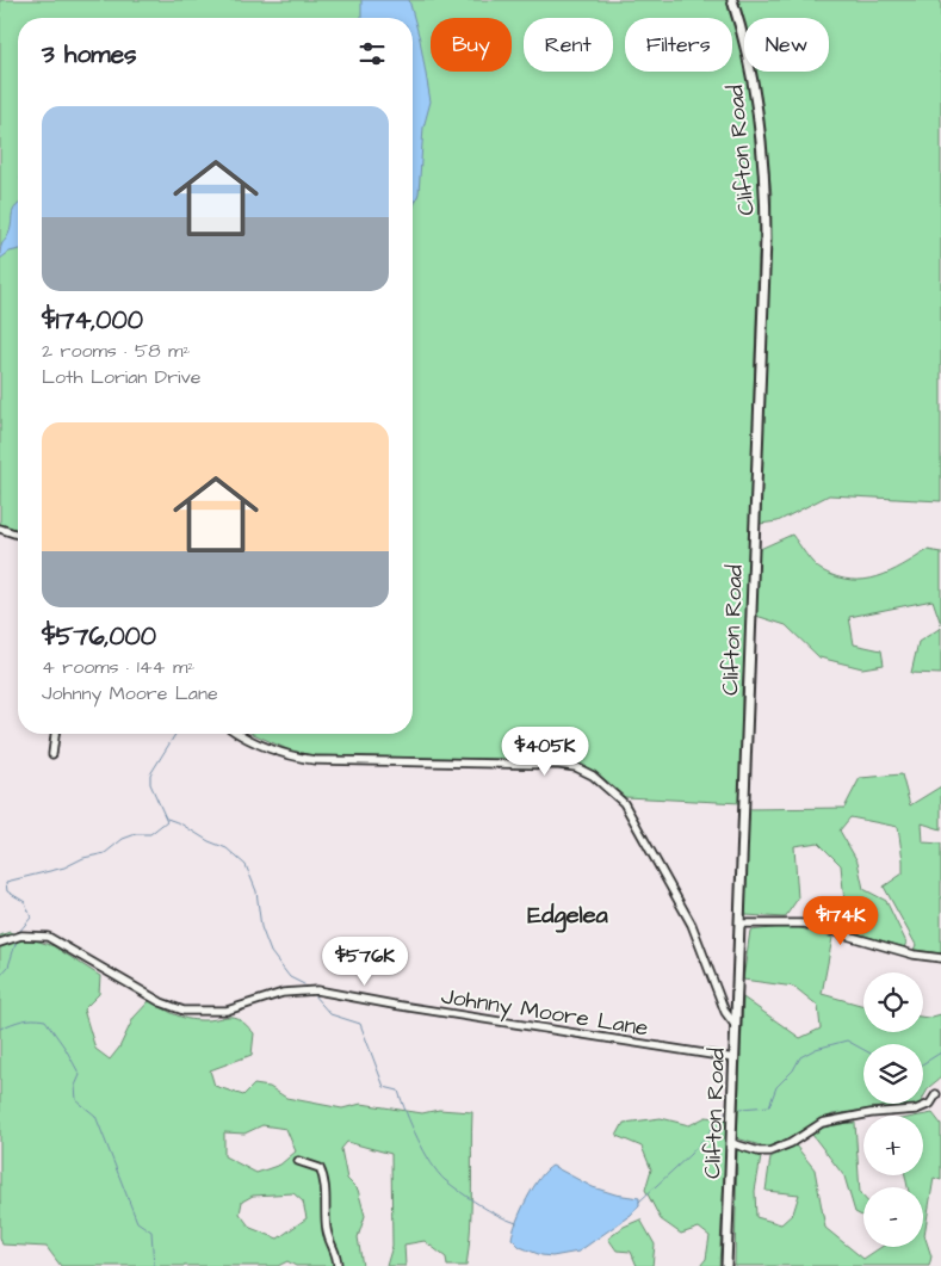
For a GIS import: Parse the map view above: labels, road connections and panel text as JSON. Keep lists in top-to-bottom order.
{
  "streets": {
    "main road": ["Clifton Road"],
    "street": ["Johnny Moore Lane"]
  },
  "crossings": [
    ["Clifton Road", "Johnny Moore Lane"]
  ],
  "districts": ["Edgelea"],
  "page": {
    "chip": [
      "Buy",
      "Rent",
      "Filters",
      "New"
    ],
    "heading": "3 homes",
    "list": [
      {
        "name": "$174,000",
        "note": "2 rooms · 58 m² · Loth Lorian Drive"
      },
      {
        "name": "$576,000",
        "note": "4 rooms · 144 m² · Johnny Moore Lane"
      }
    ],
    "price": ["$405K", "$174K", "$576K"],
    "map_buttons": ["+", "−"]
  }
}
